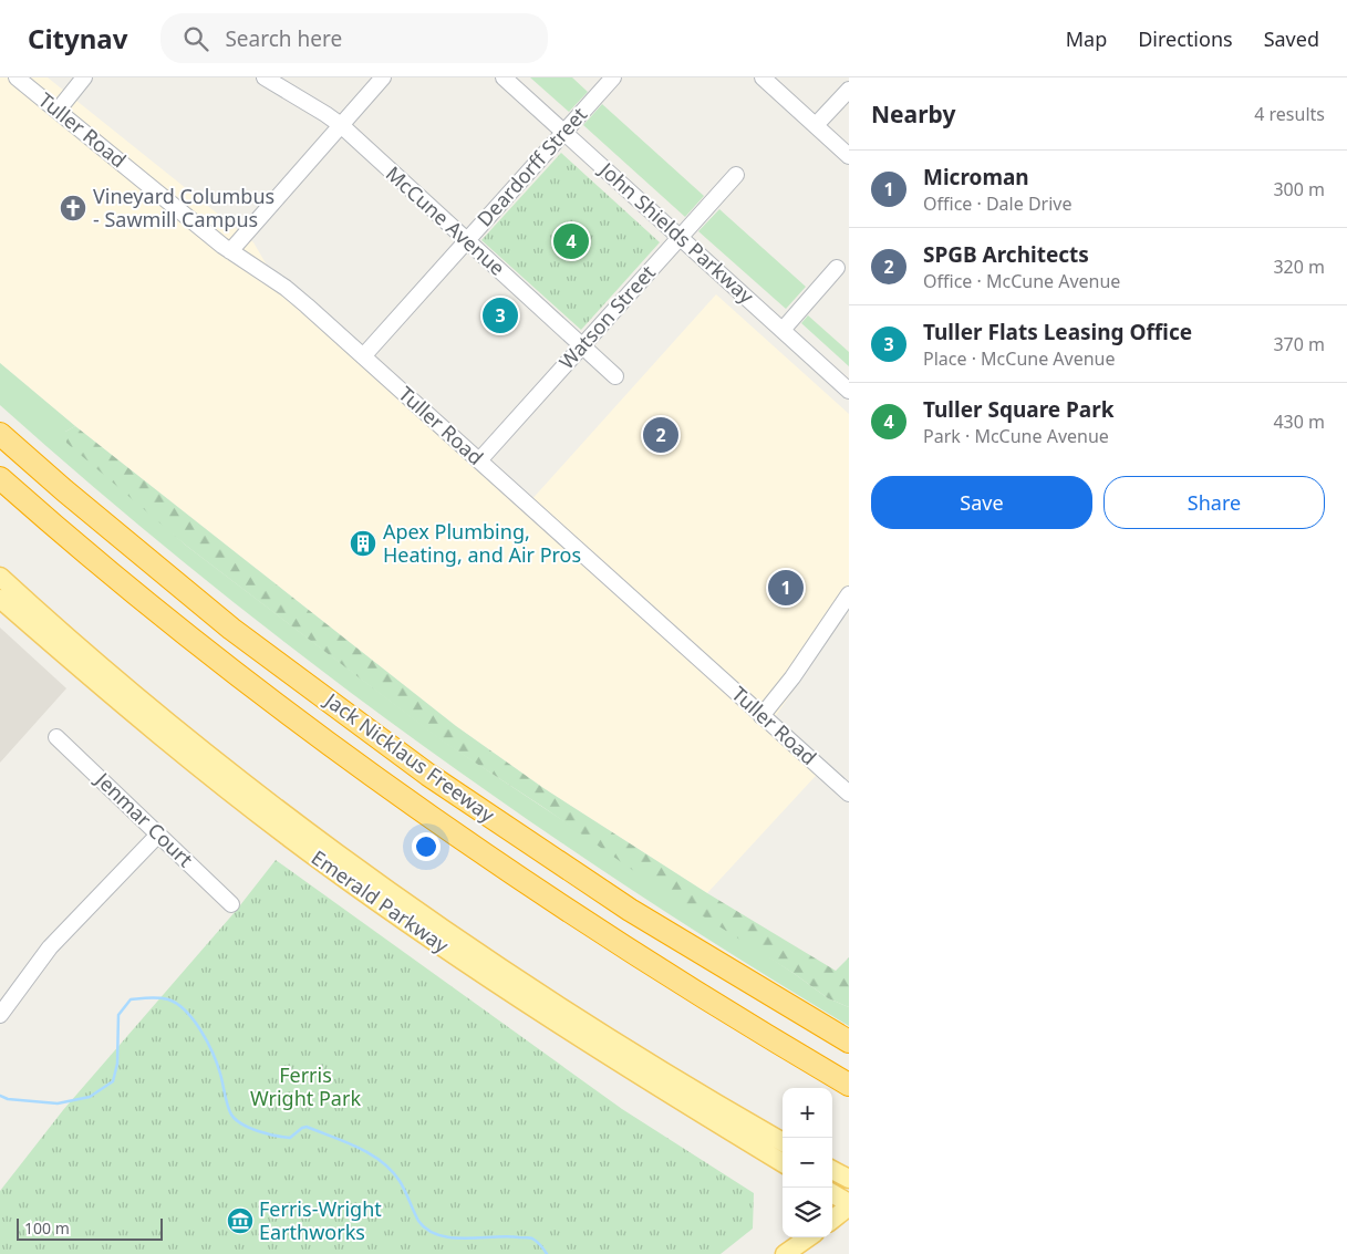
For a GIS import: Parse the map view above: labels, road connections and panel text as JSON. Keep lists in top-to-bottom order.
{
  "streets": {
    "highway": ["Jack Nicklaus Freeway"],
    "main road": ["Emerald Parkway"],
    "street": [
      "Tuller Road",
      "Deardorff Street",
      "McCune Avenue",
      "John Shields Parkway",
      "Watson Street",
      "Jenmar Court"
    ]
  },
  "crossings": [
    ["Tuller Road", "Deardorff Street"],
    ["Tuller Road", "Watson Street"],
    ["Deardorff Street", "McCune Avenue"],
    ["Deardorff Street", "John Shields Parkway"],
    ["McCune Avenue", "Watson Street"],
    ["John Shields Parkway", "Watson Street"]
  ],
  "parks": ["Ferris Wright Park"],
  "places": {
    "church": ["Vineyard Columbus - Sawmill Campus"],
    "building": ["Apex Plumbing, Heating, and Air Pros"],
    "museum": ["Ferris-Wright Earthworks"]
  },
  "scale_bar": "100 m",
  "page": {
    "header": "Citynav",
    "search": "Search here",
    "nav": ["Map", "Directions", "Saved"],
    "heading": ["Nearby", "4 results"],
    "list": [
      {
        "mark": "1",
        "name": "Microman",
        "note": "Office · Dale Drive",
        "value": "300 m"
      },
      {
        "mark": "2",
        "name": "SPGB Architects",
        "note": "Office · McCune Avenue",
        "value": "320 m"
      },
      {
        "mark": "3",
        "name": "Tuller Flats Leasing Office",
        "note": "Place · McCune Avenue",
        "value": "370 m"
      },
      {
        "mark": "4",
        "name": "Tuller Square Park",
        "note": "Park · McCune Avenue",
        "value": "430 m"
      }
    ],
    "pins": [
      "4",
      "3",
      "2",
      "1"
    ],
    "buttons": ["Save", "Share"],
    "map_buttons": ["+", "−"],
    "scale": "100 m"
  }
}
